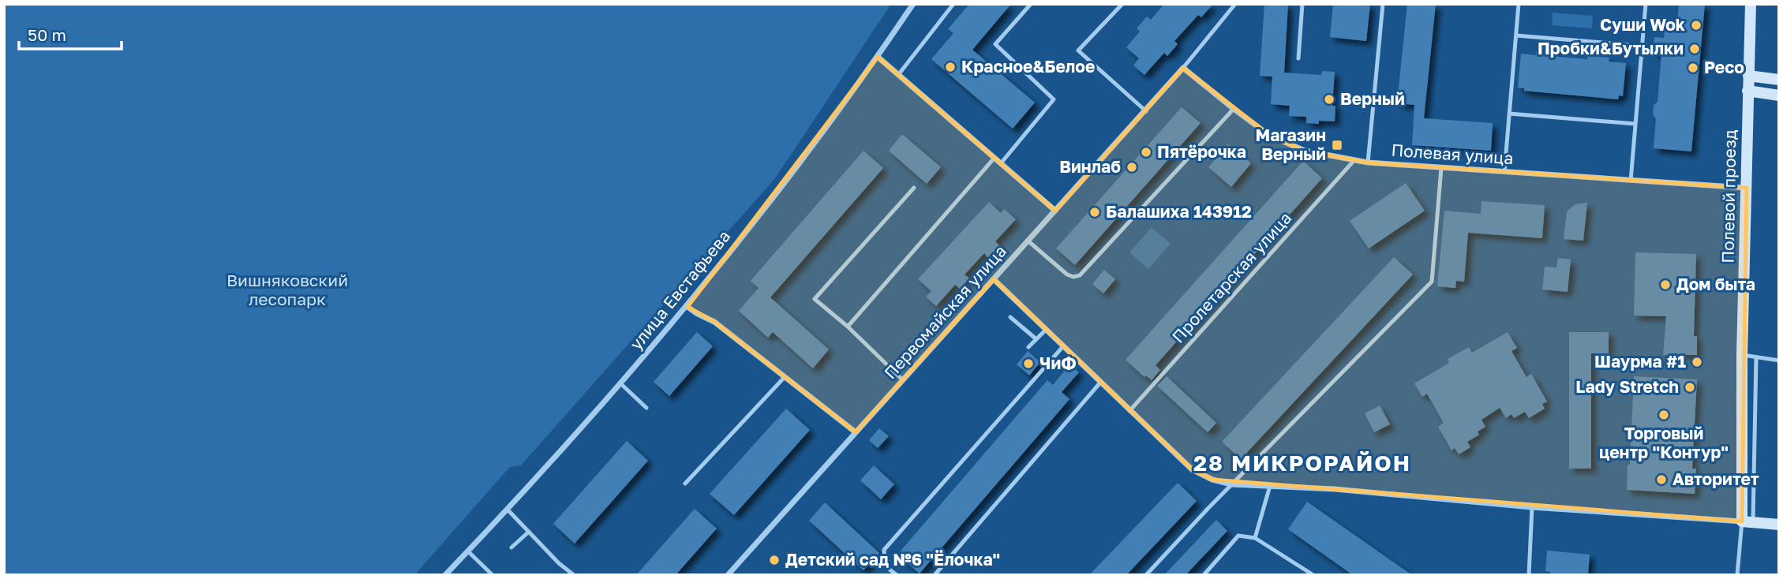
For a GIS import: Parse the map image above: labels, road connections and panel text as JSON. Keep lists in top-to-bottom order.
{
  "streets": {
    "street": [
      "Полевая улица",
      "Полевой проезд",
      "улица Евстафьева",
      "Первомайская улица"
    ],
    "lane": ["Пролетарская улица"]
  },
  "crossings": [
    ["Полевая улица", "Полевой проезд"],
    ["Полевая улица", "Пролетарская улица"],
    ["Полевая улица", "Первомайская улица"]
  ],
  "districts": ["28 МИКРОРАЙОН"],
  "parks": ["Вишняковский лесопарк"],
  "places": {
    "other": [
      "Суши Wok",
      "Пробки&Бутылки",
      "Красное&Белое",
      "Ресо",
      "Верный",
      "Пятёрочка",
      "Винлаб",
      "Балашиха 143912",
      "Дом быта",
      "Шаурма #1",
      "ЧиФ",
      "Lady Stretch",
      "Торговый центр \"Контур\"",
      "Авторитет",
      "Детский сад №6 \"Ёлочка\""
    ],
    "transit": ["Магазин Верный"]
  },
  "scale_bar": "50 m"
}
